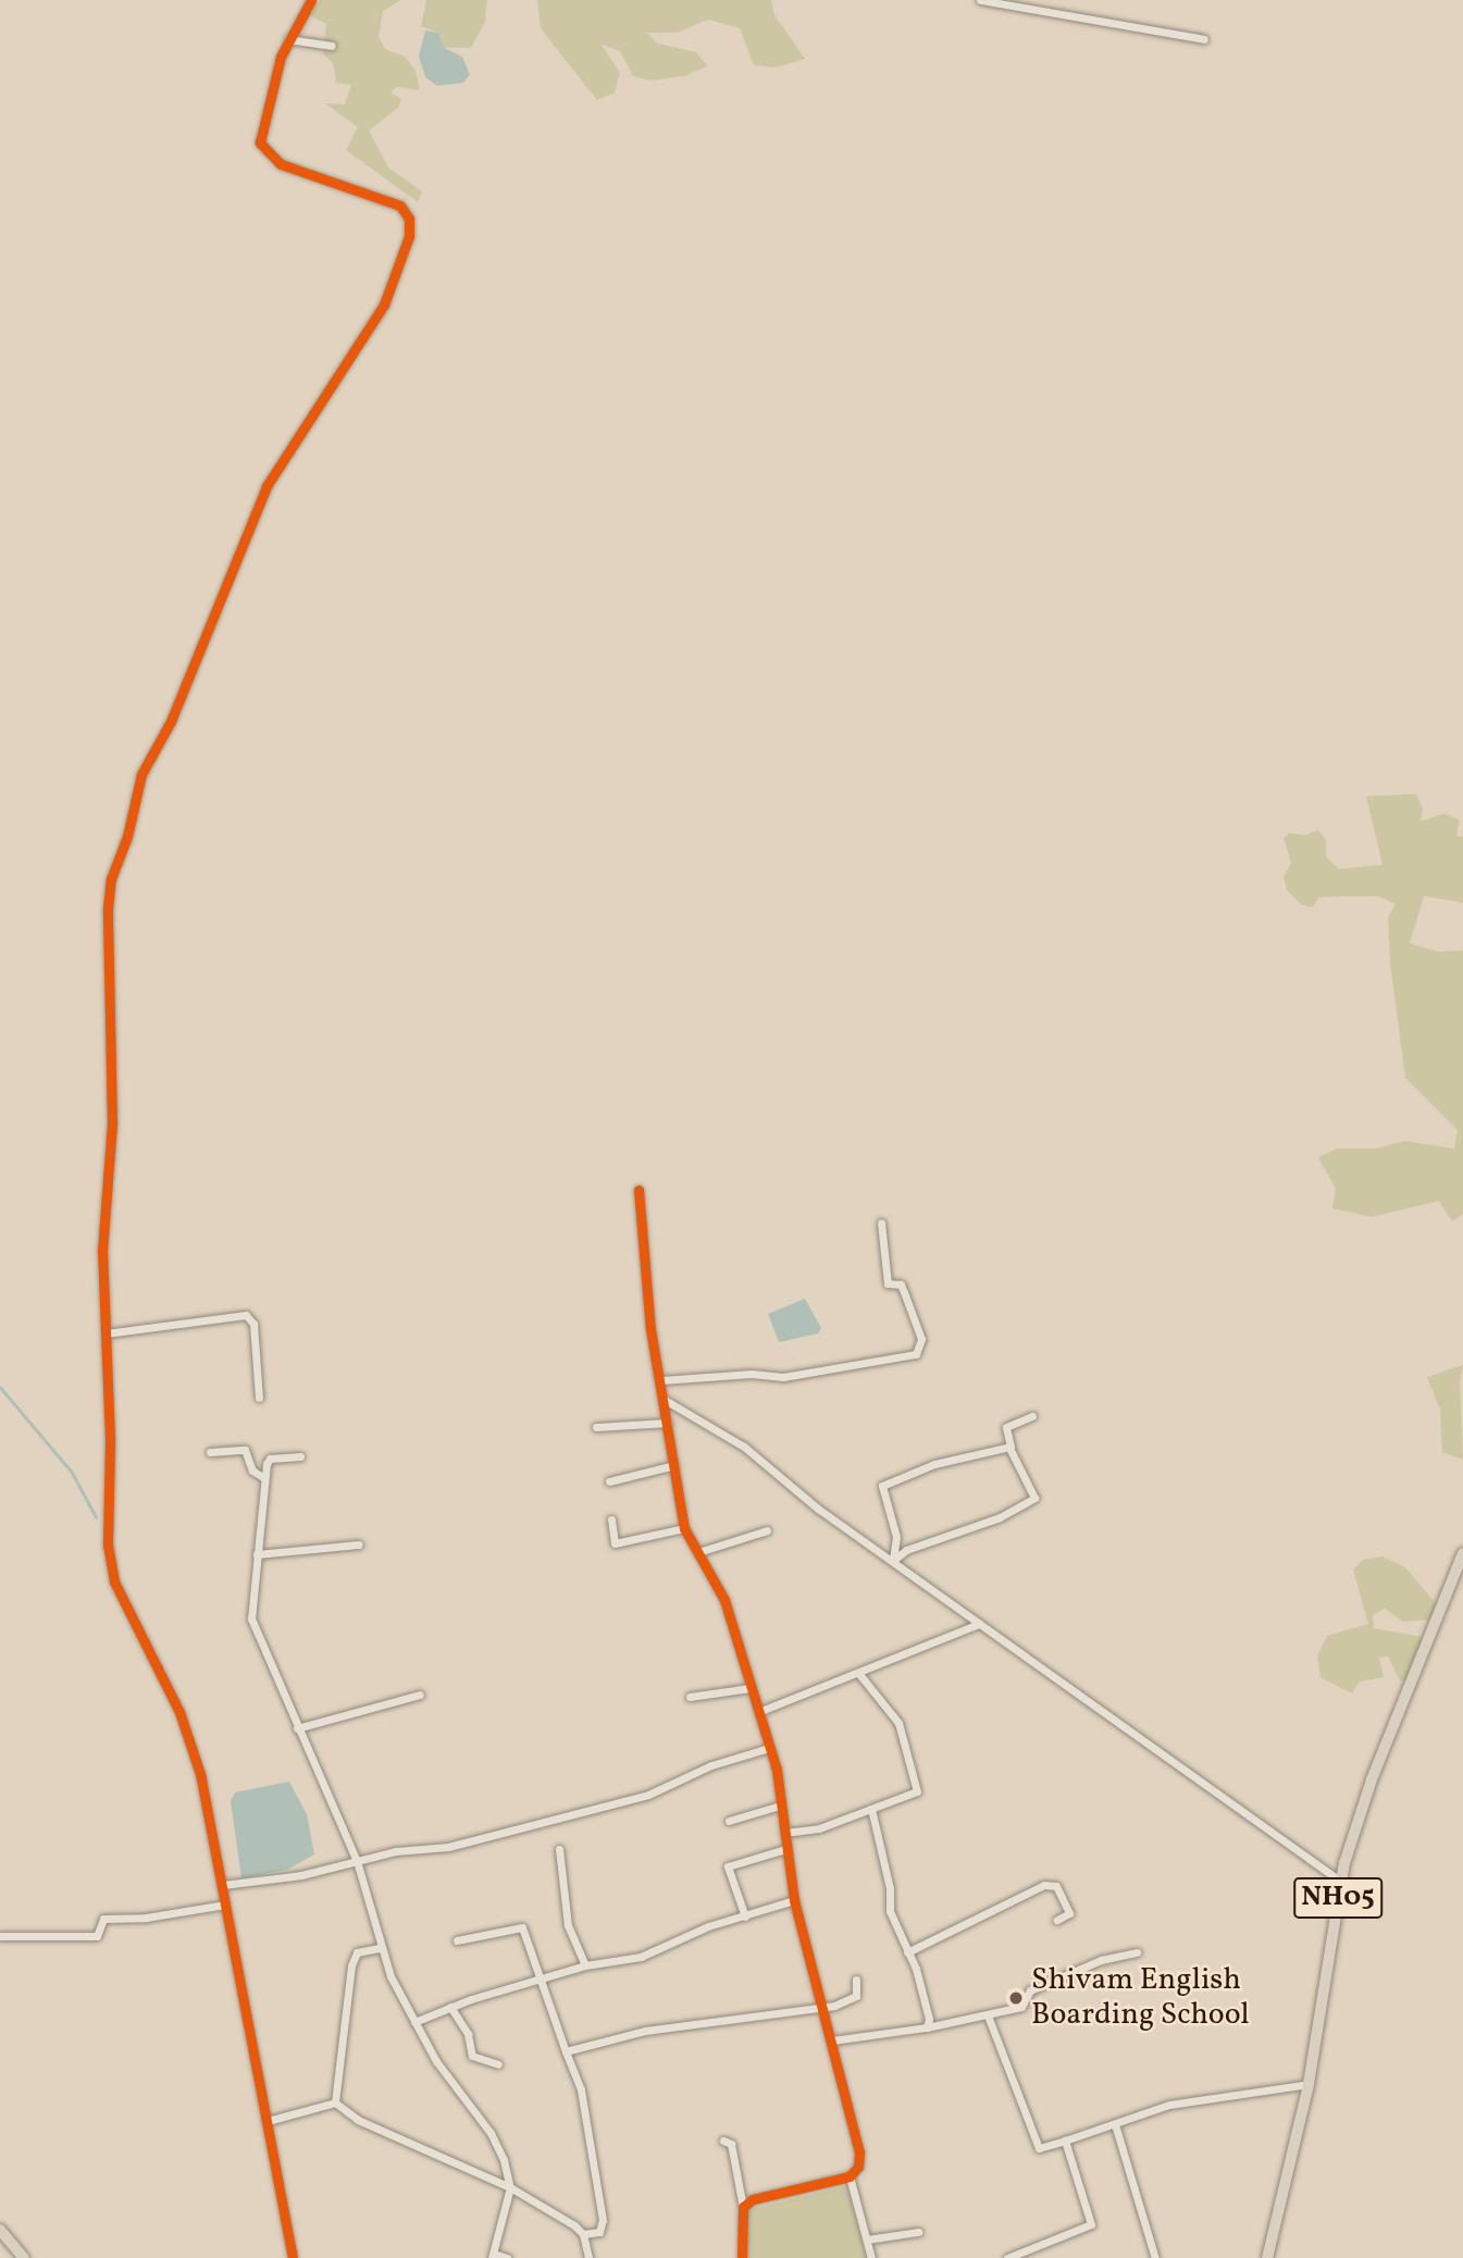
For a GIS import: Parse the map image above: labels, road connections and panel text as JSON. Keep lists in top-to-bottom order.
{
  "streets": {
    "main road": ["NH05"]
  },
  "places": ["Shivam English Boarding School"]
}
